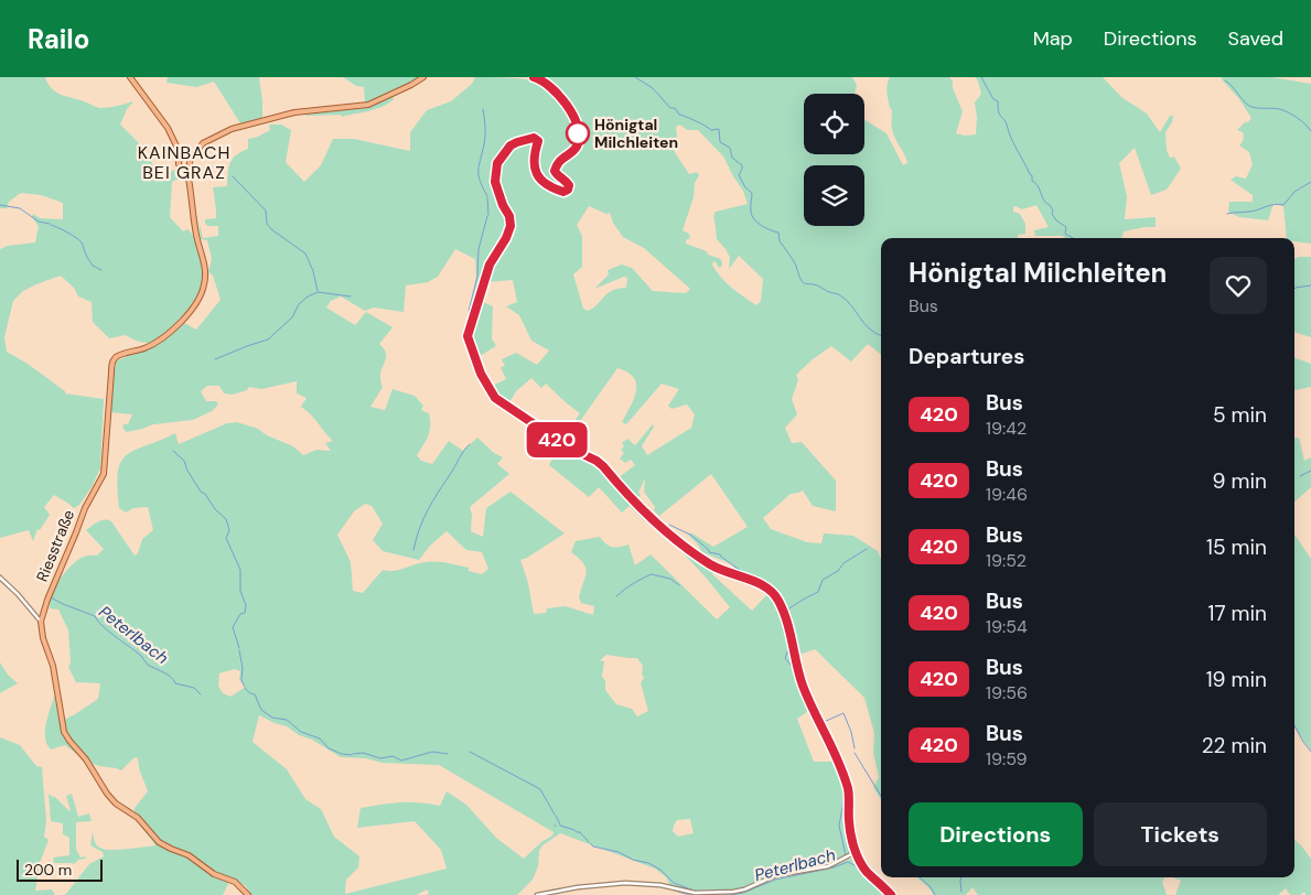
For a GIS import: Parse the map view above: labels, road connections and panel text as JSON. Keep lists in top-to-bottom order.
{
  "streets": {
    "main road": ["Riesstraße"]
  },
  "districts": ["KAINBACH BEI GRAZ"],
  "water": ["Peterlbach"],
  "places": ["Hönigtal Milchleiten"],
  "lines": ["bus line 420"],
  "scale_bar": "200 m",
  "page": {
    "header": "Railo",
    "nav": ["Map", "Directions", "Saved"],
    "on_map": "420",
    "heading": [
      ["Hönigtal Milchleiten", "Bus"],
      "Departures"
    ],
    "list": [
      {
        "mark": "420",
        "name": "Bus",
        "note": "19:42",
        "value": "5 min"
      },
      {
        "mark": "420",
        "name": "Bus",
        "note": "19:46",
        "value": "9 min"
      },
      {
        "mark": "420",
        "name": "Bus",
        "note": "19:52",
        "value": "15 min"
      },
      {
        "mark": "420",
        "name": "Bus",
        "note": "19:54",
        "value": "17 min"
      },
      {
        "mark": "420",
        "name": "Bus",
        "note": "19:56",
        "value": "19 min"
      },
      {
        "mark": "420",
        "name": "Bus",
        "note": "19:59",
        "value": "22 min"
      }
    ],
    "buttons": ["Directions", "Tickets"],
    "scale": "200 m"
  }
}
